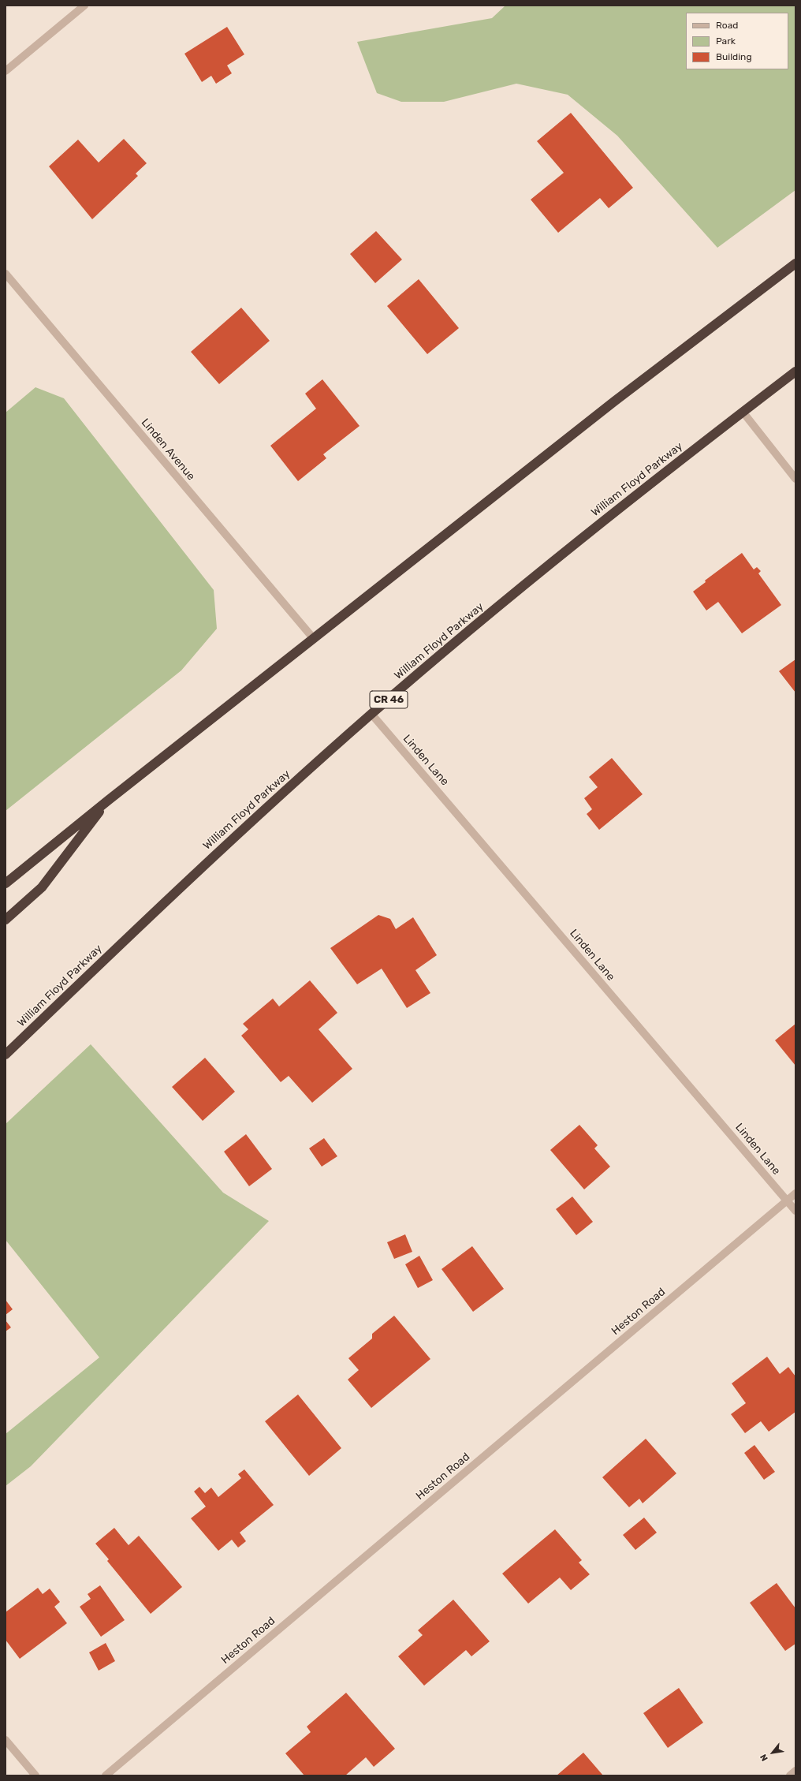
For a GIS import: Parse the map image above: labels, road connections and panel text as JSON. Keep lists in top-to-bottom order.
{
  "streets": {
    "highway": ["William Floyd Parkway", "CR 46"],
    "street": ["Linden Avenue", "Linden Lane", "Heston Road"]
  },
  "crossings": [
    ["William Floyd Parkway", "Linden Lane"],
    ["Linden Lane", "Heston Road"]
  ],
  "legend": ["Road", "Park", "Building"],
  "north": "bottom left"
}
